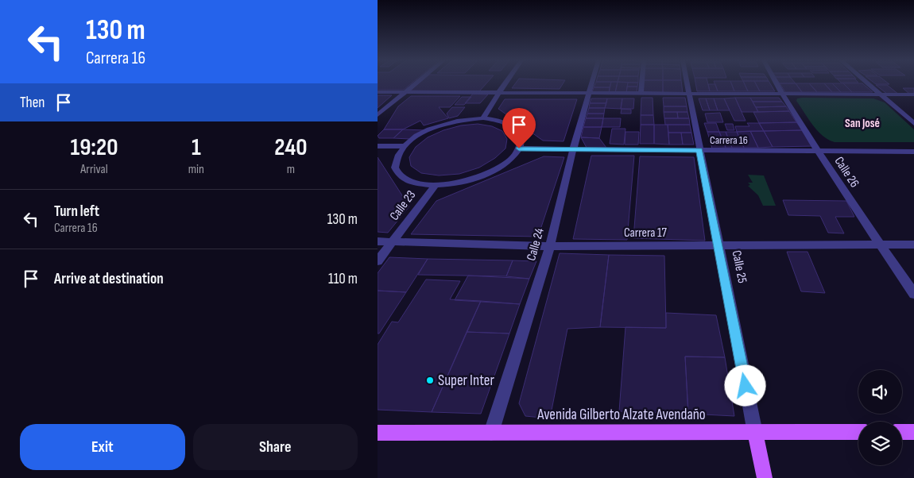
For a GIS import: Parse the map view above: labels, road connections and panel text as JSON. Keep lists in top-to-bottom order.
{
  "streets": {
    "main road": ["Calle 25", "Avenida Gilberto Alzate Avendaño"],
    "street": [
      "Carrera 16",
      "Calle 26",
      "Calle 23",
      "Carrera 17",
      "Calle 24"
    ]
  },
  "crossings": [
    ["Carrera 16", "Calle 26"],
    ["Carrera 16", "Calle 24"],
    ["Carrera 16", "Calle 25"],
    ["Calle 26", "Carrera 17"],
    ["Calle 23", "Carrera 17"],
    ["Carrera 17", "Calle 24"],
    ["Carrera 17", "Calle 25"],
    ["Calle 24", "Avenida Gilberto Alzate Avendaño"],
    ["Calle 25", "Avenida Gilberto Alzate Avendaño"]
  ],
  "districts": ["San José"],
  "places": ["Super Inter"],
  "page": {
    "turn": ["130 m", "Carrera 16"],
    "then": "Then",
    "eta": [
      "19:20",
      "Arrival",
      "1",
      "min",
      "240",
      "m"
    ],
    "list": [
      {
        "name": "Turn left",
        "note": "Carrera 16",
        "value": "130 m"
      },
      {
        "name": "Arrive at destination",
        "value": "110 m"
      }
    ],
    "buttons": ["Exit", "Share"]
  }
}
